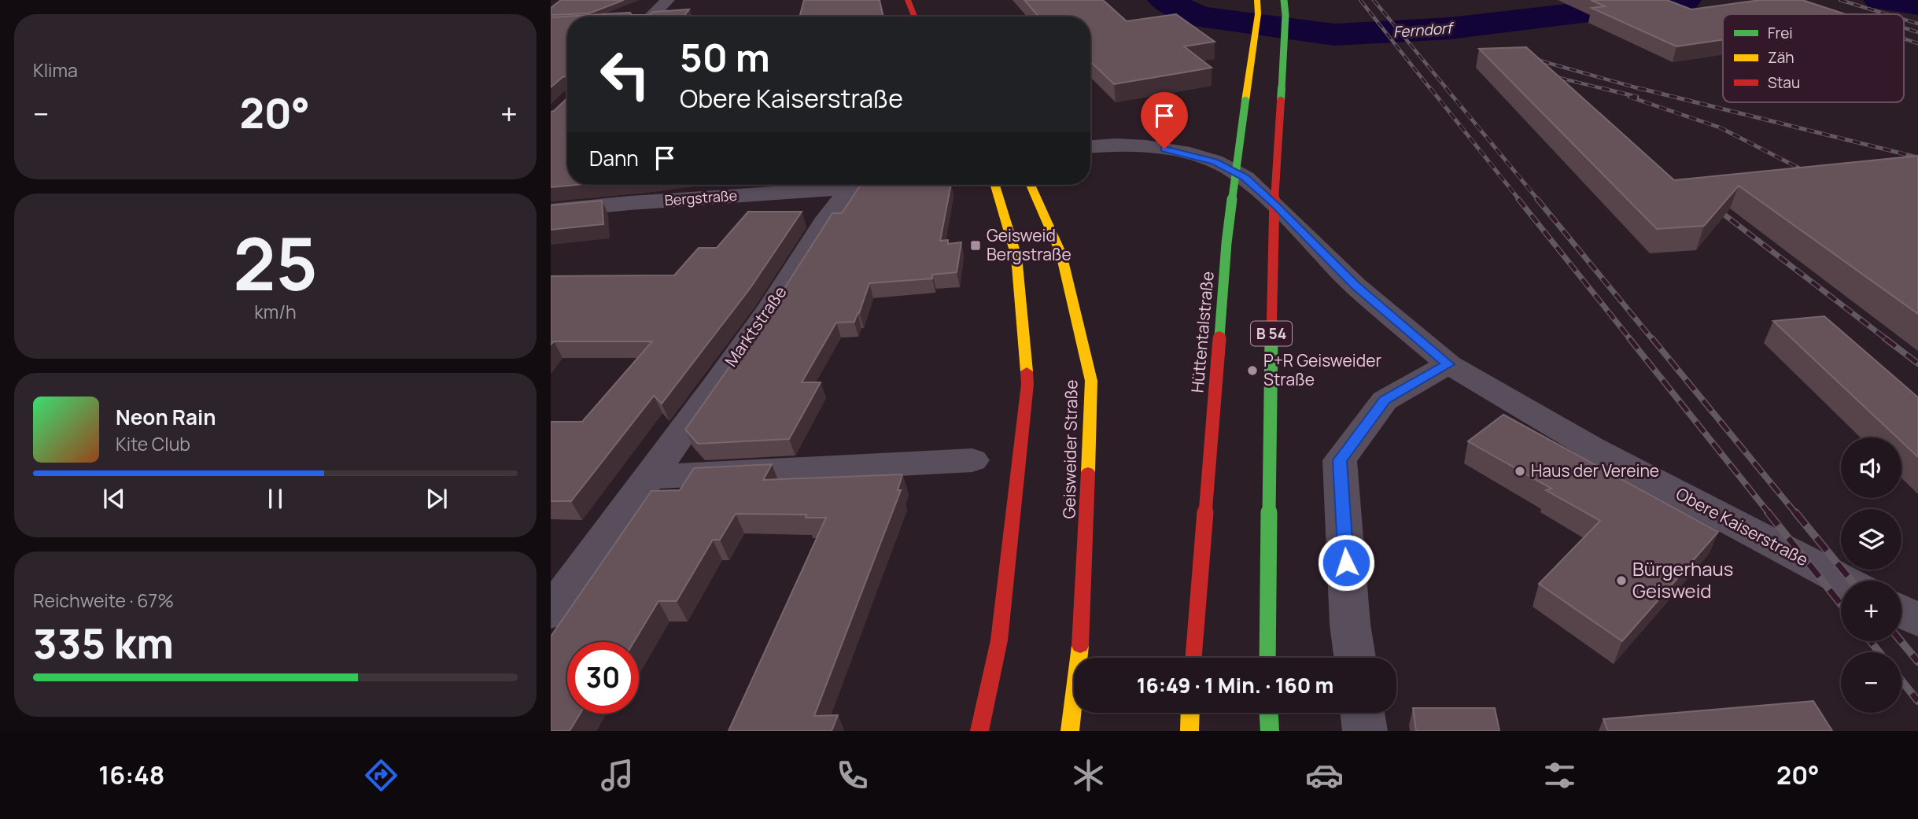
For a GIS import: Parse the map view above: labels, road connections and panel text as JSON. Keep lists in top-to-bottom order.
{
  "streets": {
    "main road": ["Hüttentalstraße", "B 54", "Geisweider Straße"],
    "street": ["Bergstraße", "Marktstraße", "Obere Kaiserstraße"]
  },
  "water": ["Ferndorf"],
  "places": {
    "transit": ["Geisweid Bergstraße"],
    "other": ["P+R Geisweider Straße", "Haus der Vereine", "Bürgerhaus Geisweid"]
  },
  "legend": ["Frei", "Zäh", "Stau"],
  "page": {
    "tile": [
      "Klima",
      ["25", "km/h"],
      ["Reichweite · 67%", "335 km"]
    ],
    "turn": ["50 m", "Obere Kaiserstraße"],
    "heat": ["−", "20°", "+"],
    "then": "Dann",
    "song": ["Neon Rain", "Kite Club"],
    "map_buttons": ["+", "−"],
    "limit": "30",
    "trip": "16:49 · 1 Min. · 160 m",
    "tabs": ["16:48", "20°"]
  }
}
